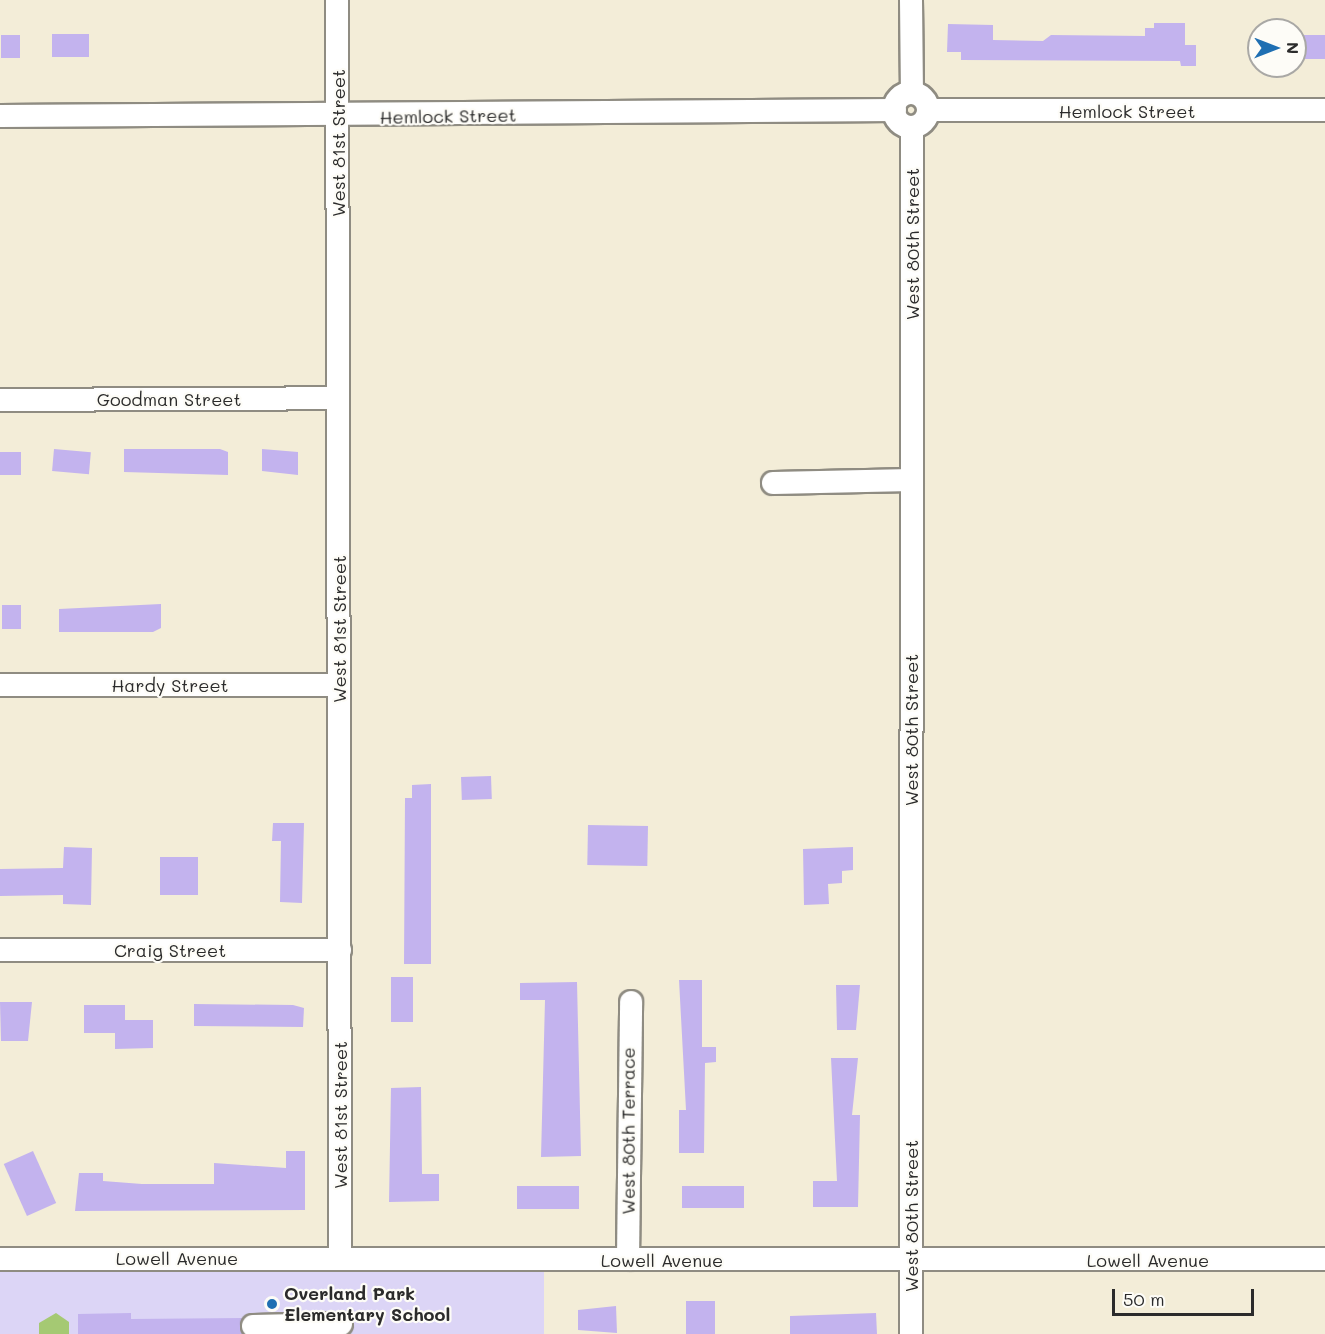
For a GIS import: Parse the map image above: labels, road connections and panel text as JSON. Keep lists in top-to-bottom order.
{
  "streets": {
    "street": [
      "Hemlock Street",
      "West 81st Street",
      "West 80th Street",
      "Goodman Street",
      "Hardy Street",
      "Craig Street",
      "West 80th Terrace",
      "Lowell Avenue"
    ]
  },
  "crossings": [
    ["Hemlock Street", "West 81st Street"],
    ["Hemlock Street", "West 80th Street"],
    ["West 81st Street", "Goodman Street"],
    ["West 81st Street", "Hardy Street"],
    ["West 81st Street", "Craig Street"],
    ["West 81st Street", "Lowell Avenue"],
    ["West 80th Street", "Lowell Avenue"],
    ["West 80th Terrace", "Lowell Avenue"]
  ],
  "places": ["Overland Park Elementary School"],
  "scale_bar": "50 m",
  "north": "right"
}
